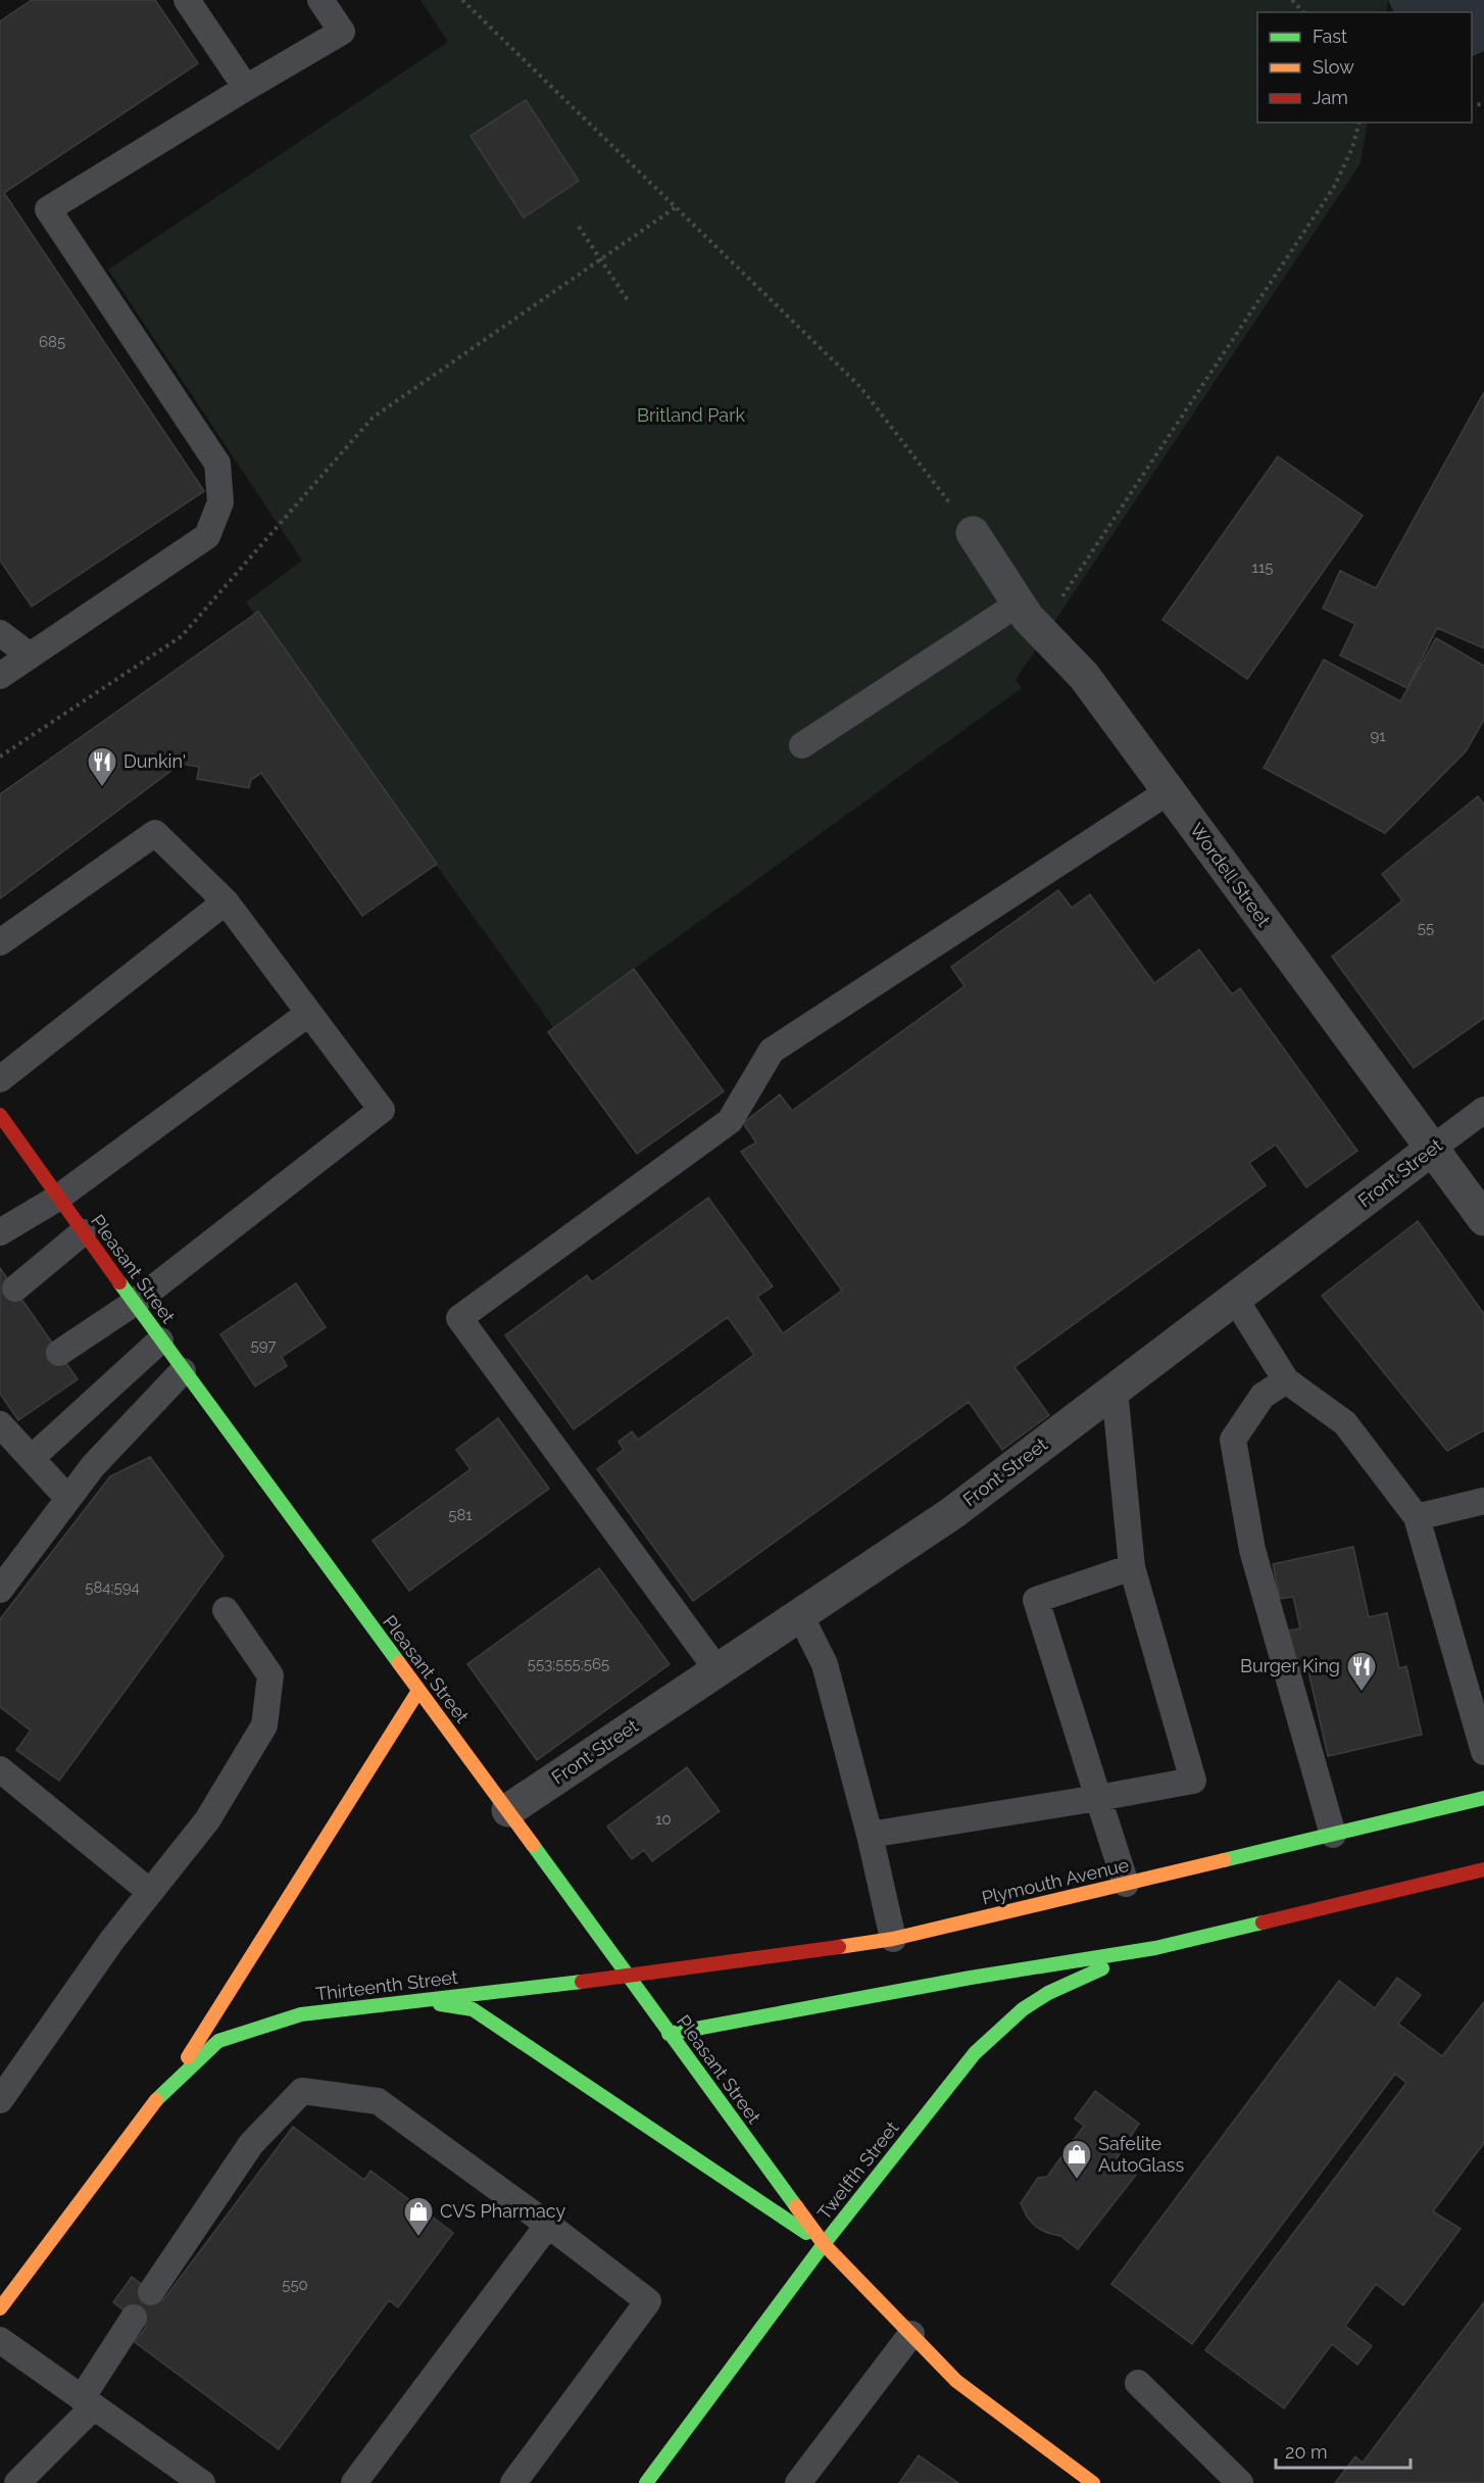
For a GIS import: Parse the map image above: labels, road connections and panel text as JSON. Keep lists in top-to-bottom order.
{
  "streets": {
    "main road": [
      "Pleasant Street",
      "Plymouth Avenue",
      "Thirteenth Street",
      "Twelfth Street"
    ],
    "street": ["Wordell Street", "Front Street"]
  },
  "crossings": [
    ["Wordell Street", "Front Street"],
    ["Front Street", "Pleasant Street"],
    ["Pleasant Street", "Plymouth Avenue"],
    ["Pleasant Street", "Thirteenth Street"],
    ["Pleasant Street", "Twelfth Street"],
    ["Plymouth Avenue", "Thirteenth Street"]
  ],
  "parks": ["Britland Park"],
  "places": {
    "restaurant": ["Dunkin'", "Burger King"],
    "shop": ["Safelite AutoGlass", "CVS Pharmacy"]
  },
  "house_numbers": [
    "685",
    "115",
    "91",
    "55",
    "597",
    "581",
    "584;594",
    "553;555;565",
    "10",
    "550"
  ],
  "legend": ["Fast", "Slow", "Jam"],
  "scale_bar": "20 m"
}
